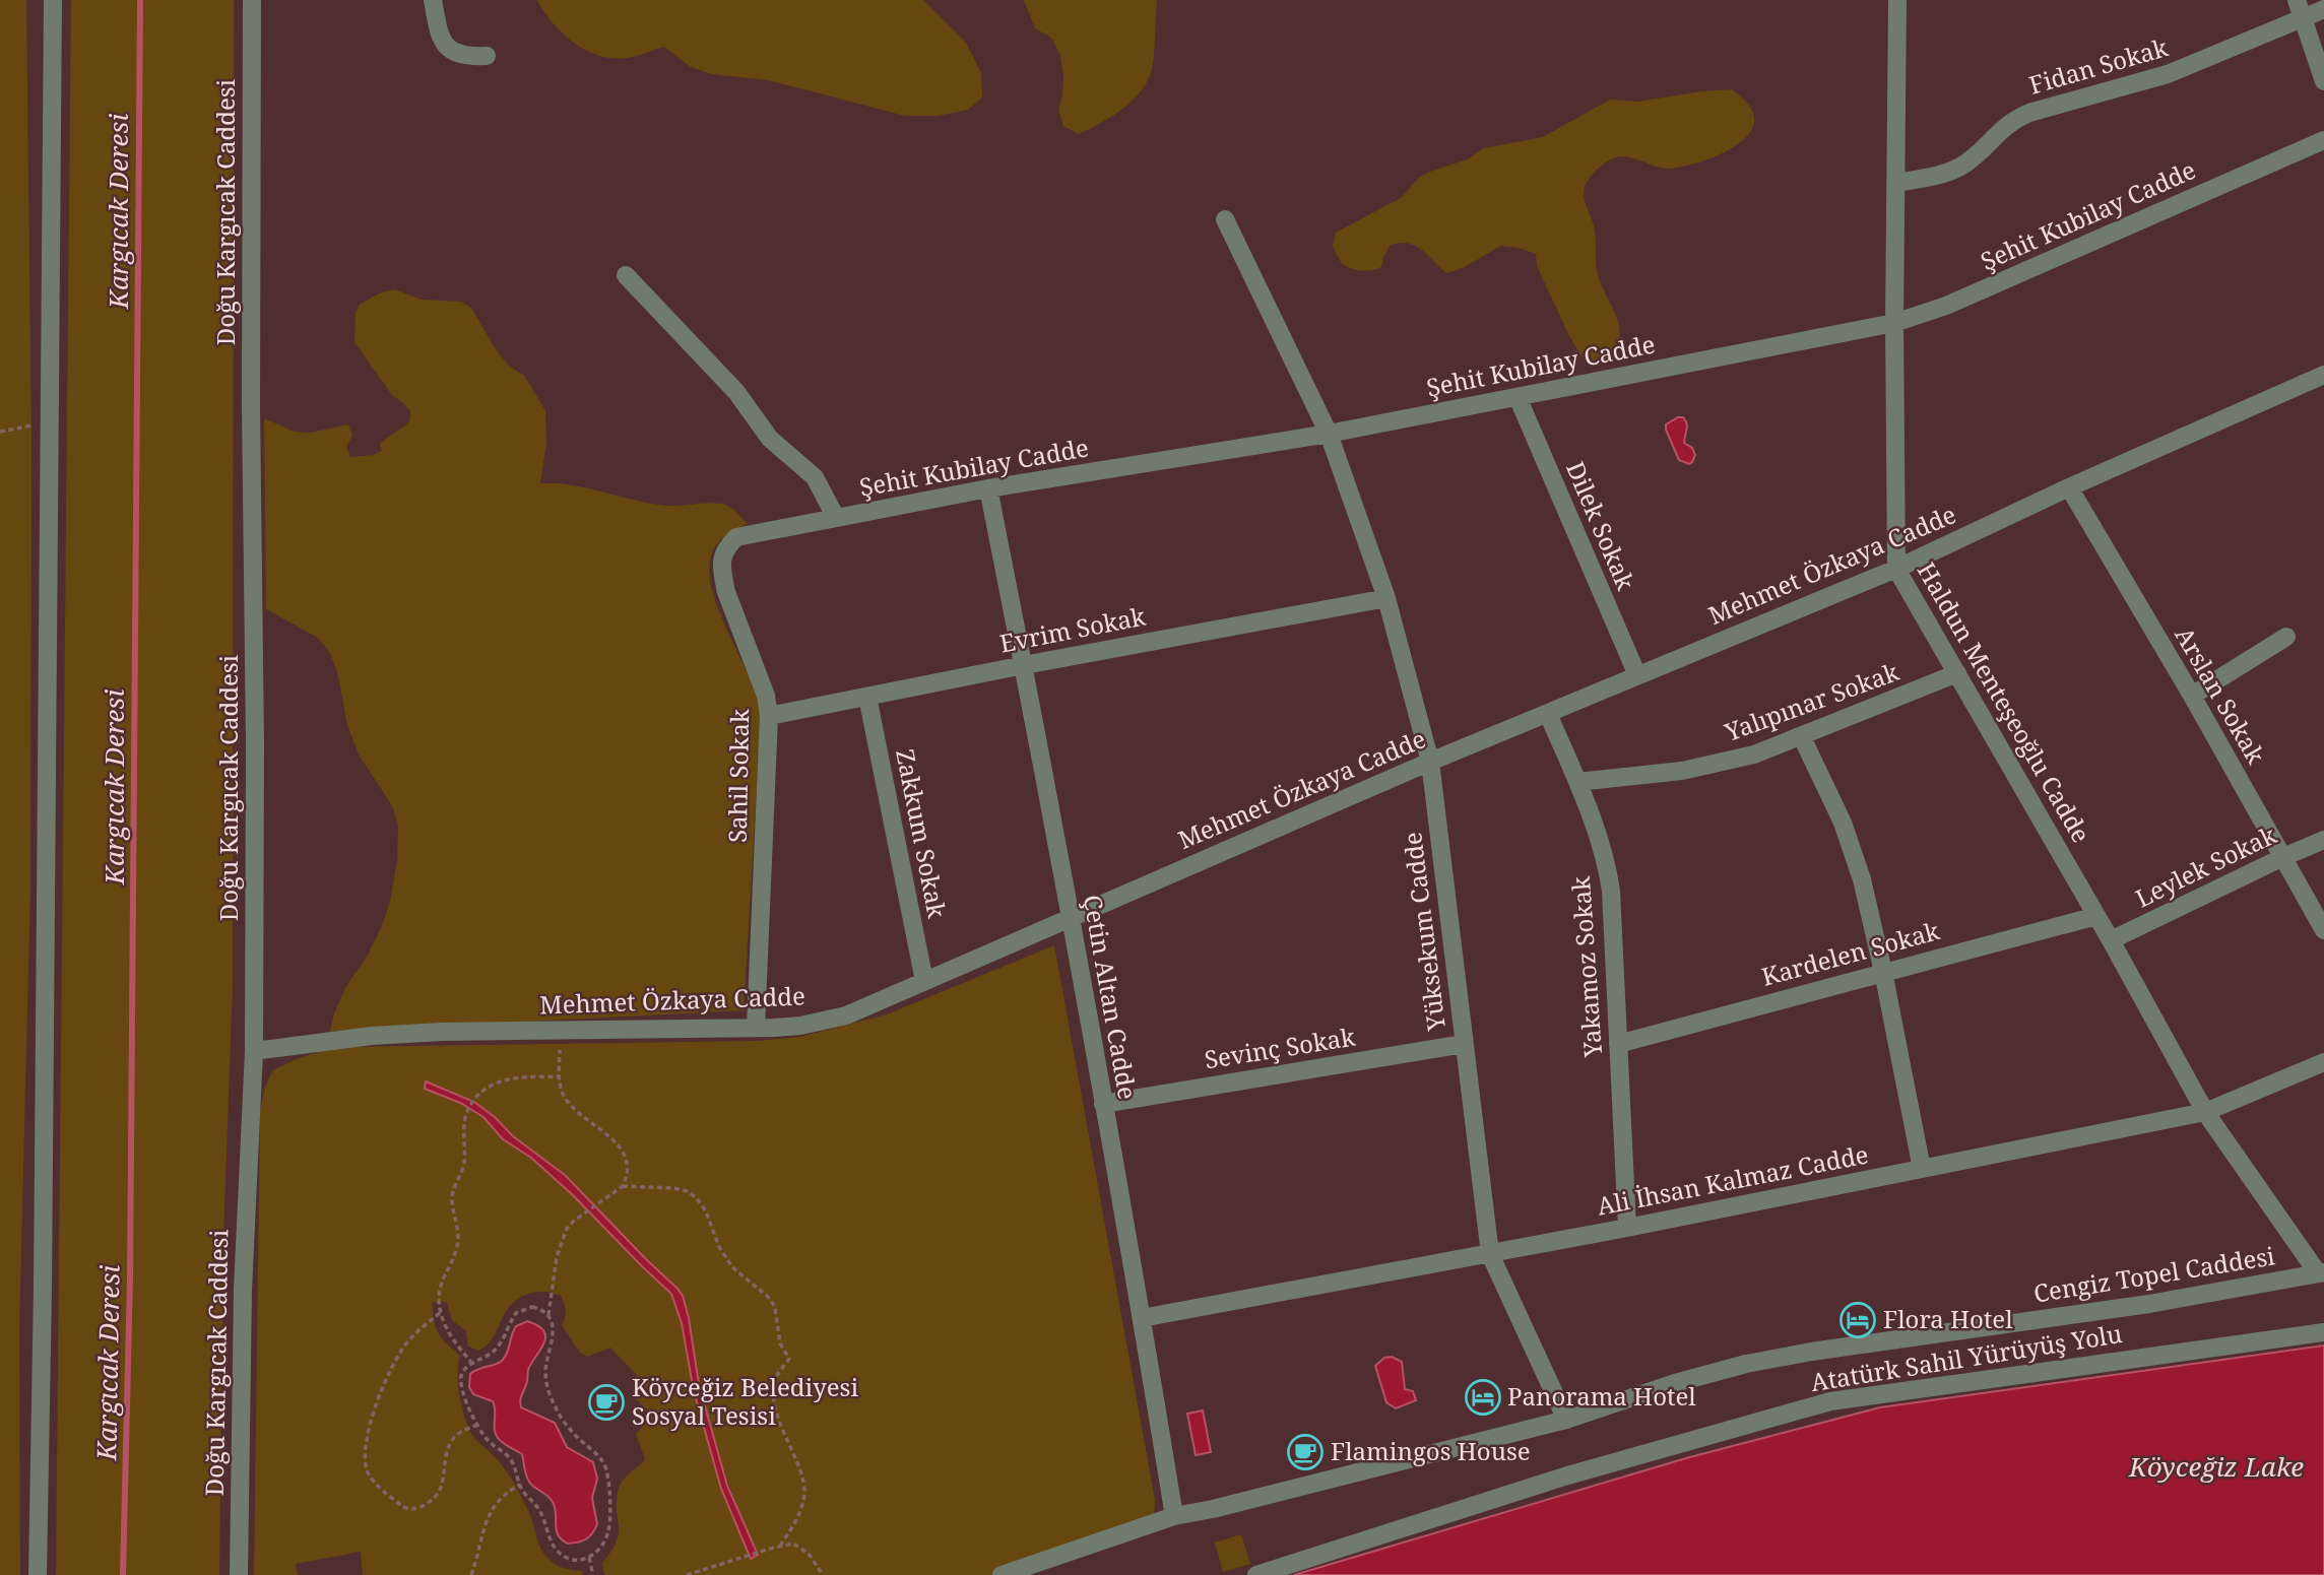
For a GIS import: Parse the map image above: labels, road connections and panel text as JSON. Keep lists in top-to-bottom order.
{
  "streets": {
    "street": [
      "Fidan Sokak",
      "Doğu Kargıcak Caddesi",
      "Şehit Kubilay Cadde",
      "Dilek Sokak",
      "Mehmet Özkaya Cadde",
      "Evrim Sokak",
      "Arslan Sokak",
      "Yalıpınar Sokak",
      "Haldun Menteşeoğlu Cadde",
      "Sahil Sokak",
      "Zakkum Sokak",
      "Leylek Sokak",
      "Yüksekum Cadde",
      "Kardelen Sokak",
      "Yakamoz Sokak",
      "Çetin Altan Cadde",
      "Sevinç Sokak",
      "Ali İhsan Kalmaz Cadde",
      "Cengiz Topel Caddesi",
      "Atatürk Sahil Yürüyüş Yolu"
    ]
  },
  "crossings": [
    ["Fidan Sokak", "Haldun Menteşeoğlu Cadde"],
    ["Doğu Kargıcak Caddesi", "Mehmet Özkaya Cadde"],
    ["Şehit Kubilay Cadde", "Dilek Sokak"],
    ["Şehit Kubilay Cadde", "Haldun Menteşeoğlu Cadde"],
    ["Şehit Kubilay Cadde", "Sahil Sokak"],
    ["Şehit Kubilay Cadde", "Yüksekum Cadde"],
    ["Şehit Kubilay Cadde", "Çetin Altan Cadde"],
    ["Dilek Sokak", "Mehmet Özkaya Cadde"],
    ["Mehmet Özkaya Cadde", "Arslan Sokak"],
    ["Mehmet Özkaya Cadde", "Haldun Menteşeoğlu Cadde"],
    ["Mehmet Özkaya Cadde", "Sahil Sokak"],
    ["Mehmet Özkaya Cadde", "Zakkum Sokak"],
    ["Mehmet Özkaya Cadde", "Yüksekum Cadde"],
    ["Mehmet Özkaya Cadde", "Yakamoz Sokak"],
    ["Mehmet Özkaya Cadde", "Çetin Altan Cadde"],
    ["Evrim Sokak", "Sahil Sokak"],
    ["Evrim Sokak", "Zakkum Sokak"],
    ["Evrim Sokak", "Yüksekum Cadde"],
    ["Evrim Sokak", "Çetin Altan Cadde"],
    ["Arslan Sokak", "Leylek Sokak"],
    ["Yalıpınar Sokak", "Haldun Menteşeoğlu Cadde"],
    ["Yalıpınar Sokak", "Yakamoz Sokak"],
    ["Haldun Menteşeoğlu Cadde", "Leylek Sokak"],
    ["Haldun Menteşeoğlu Cadde", "Kardelen Sokak"],
    ["Haldun Menteşeoğlu Cadde", "Ali İhsan Kalmaz Cadde"],
    ["Haldun Menteşeoğlu Cadde", "Cengiz Topel Caddesi"],
    ["Yüksekum Cadde", "Sevinç Sokak"],
    ["Yüksekum Cadde", "Ali İhsan Kalmaz Cadde"],
    ["Yüksekum Cadde", "Cengiz Topel Caddesi"],
    ["Kardelen Sokak", "Yakamoz Sokak"],
    ["Yakamoz Sokak", "Ali İhsan Kalmaz Cadde"],
    ["Çetin Altan Cadde", "Sevinç Sokak"],
    ["Çetin Altan Cadde", "Ali İhsan Kalmaz Cadde"],
    ["Çetin Altan Cadde", "Cengiz Topel Caddesi"]
  ],
  "water": ["Kargıcak Deresi", "Köyceğiz Lake"],
  "places": {
    "hotel": ["Flora Hotel", "Panorama Hotel"],
    "cafe": ["Köyceğiz Belediyesi Sosyal Tesisi", "Flamingos House"]
  }
}
